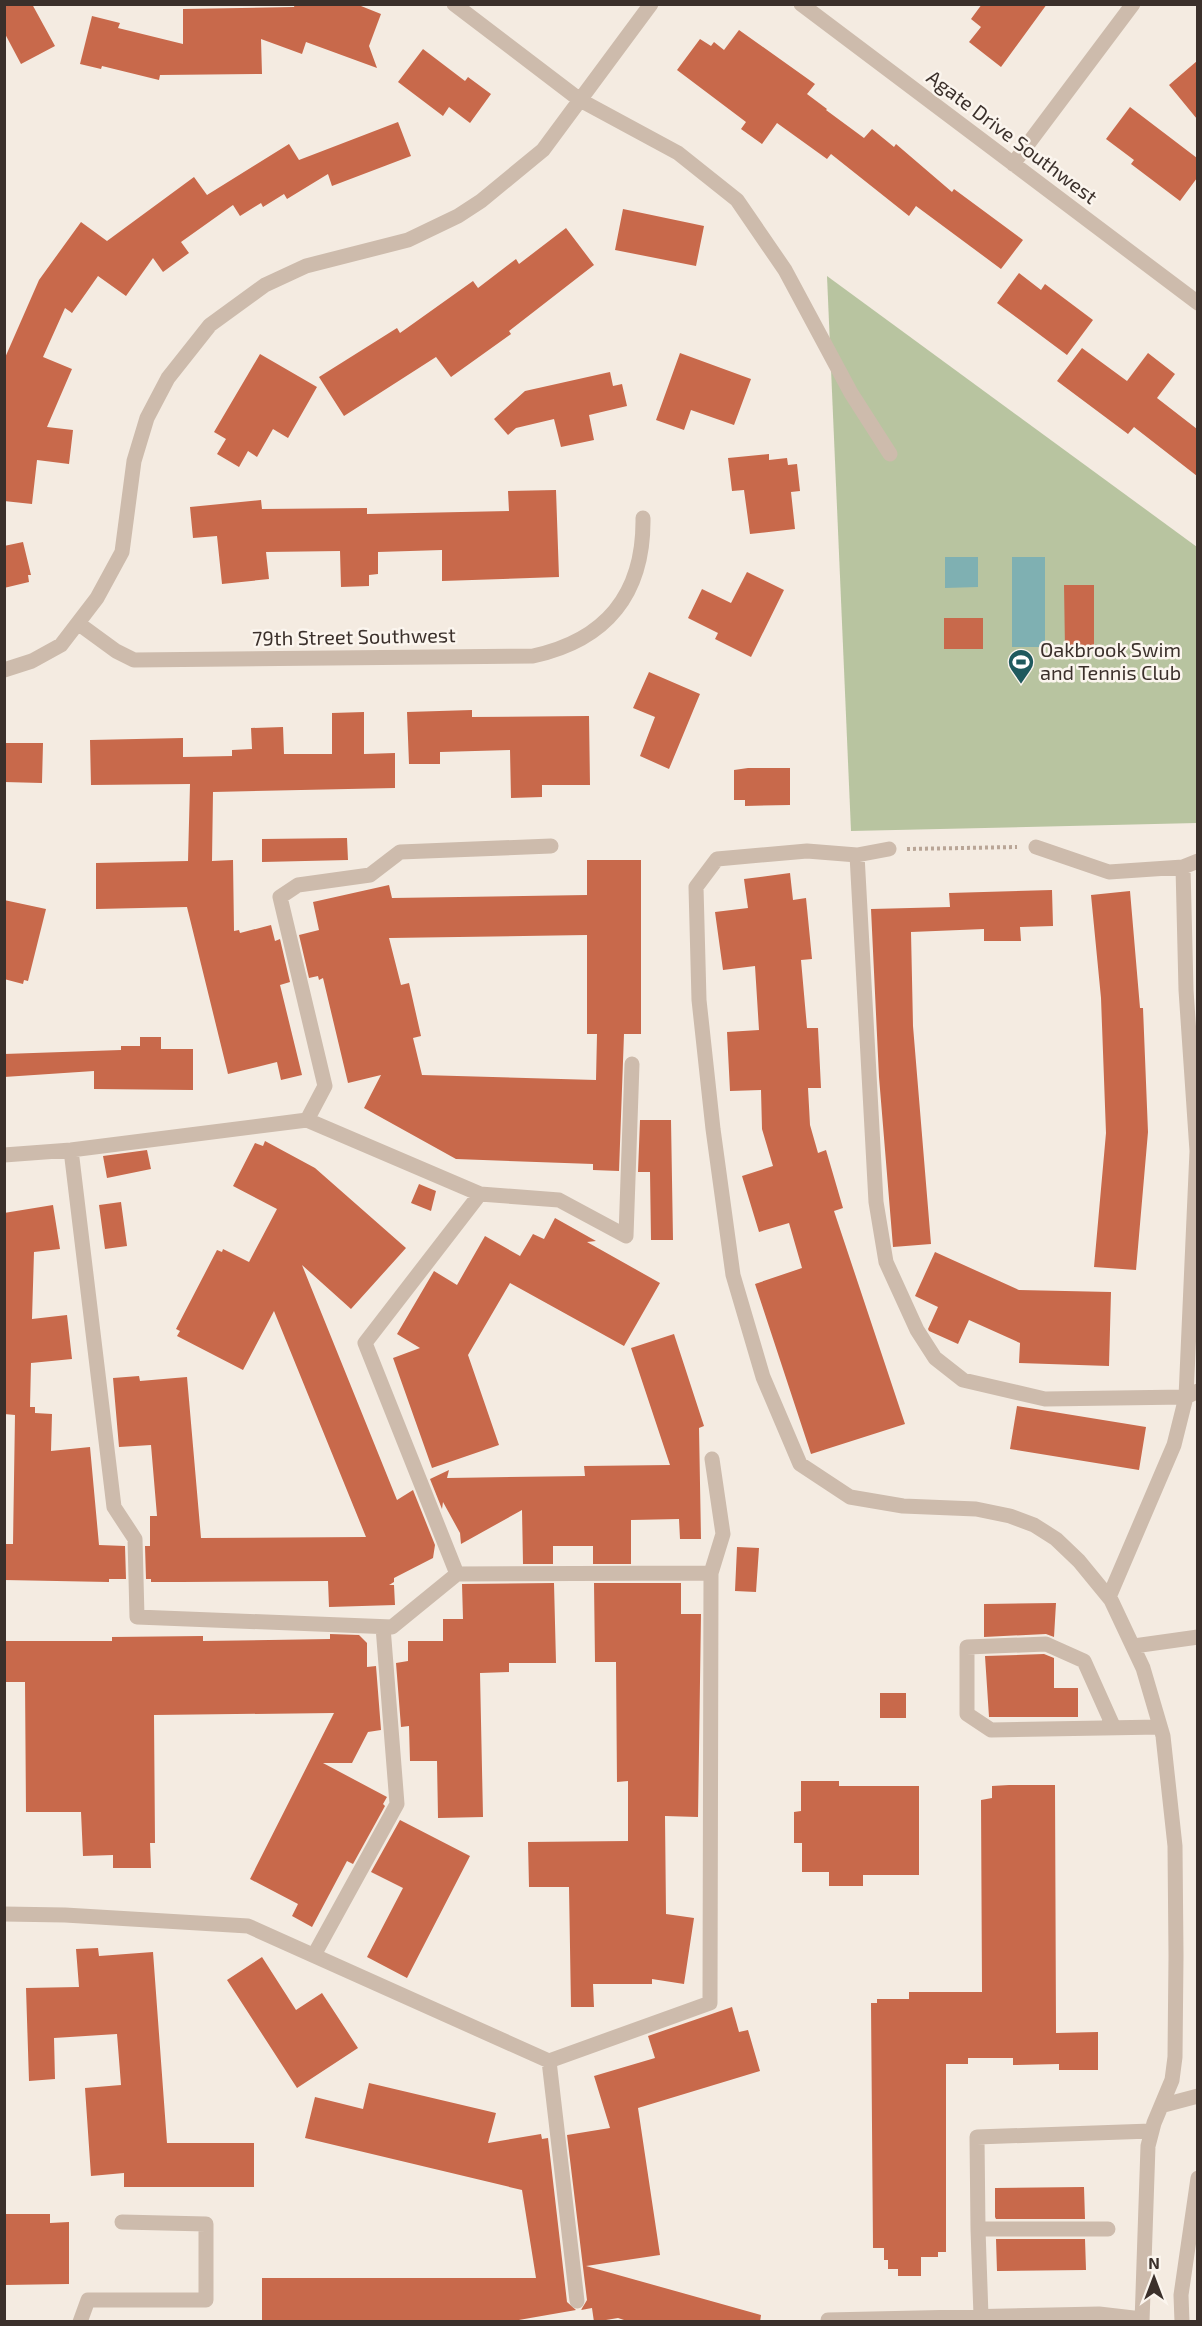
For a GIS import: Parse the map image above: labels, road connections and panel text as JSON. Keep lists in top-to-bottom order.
{
  "streets": {
    "street": ["Agate Drive Southwest", "79th Street Southwest"]
  },
  "places": {
    "sports": ["Oakbrook Swim and Tennis Club"]
  },
  "north": "top"
}
